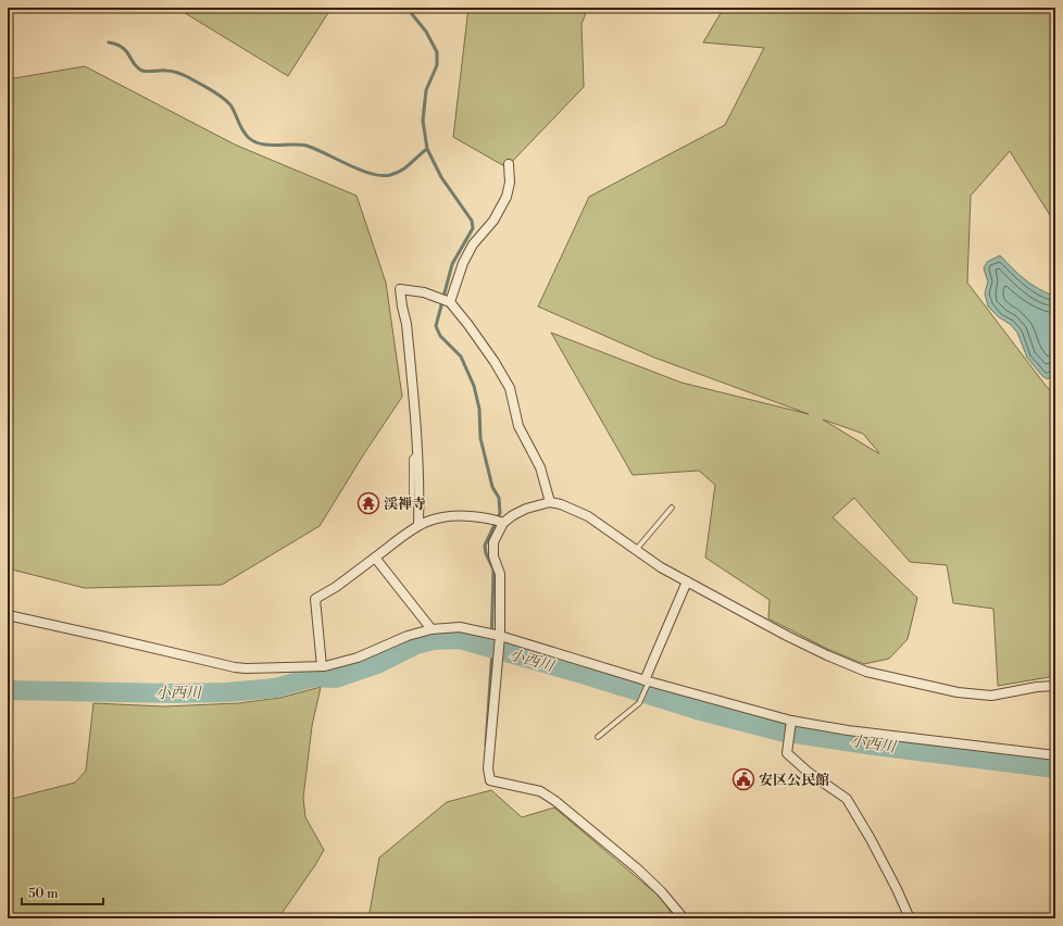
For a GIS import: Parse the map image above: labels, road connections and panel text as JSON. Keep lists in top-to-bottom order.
{
  "water": ["小西川"],
  "places": {
    "temple": ["渓禅寺"],
    "public building": ["安区公民館"]
  },
  "scale_bar": "50 m"
}
